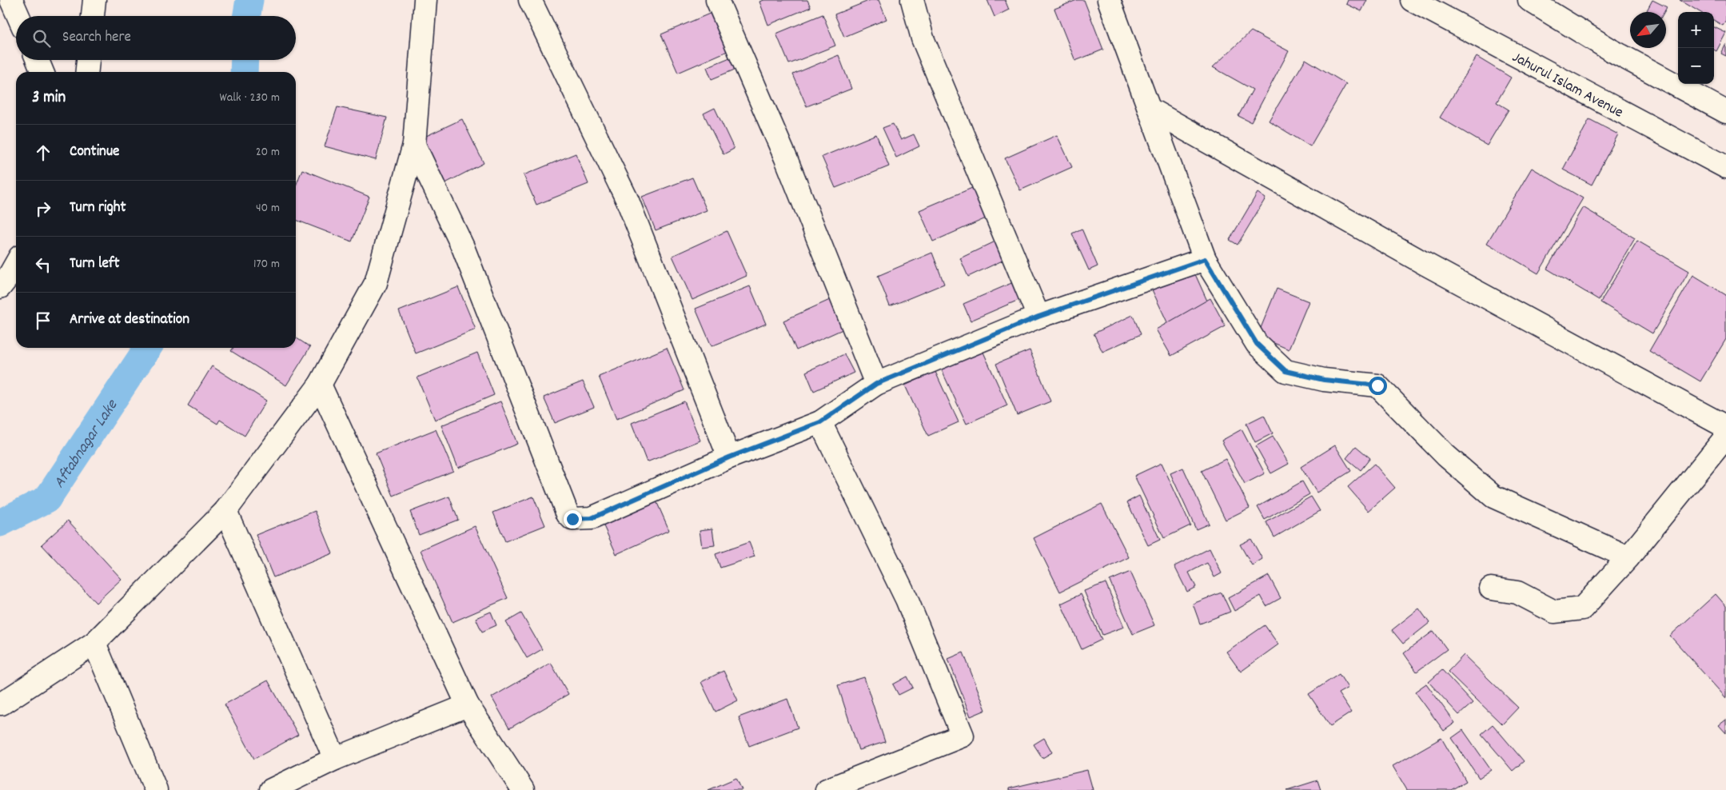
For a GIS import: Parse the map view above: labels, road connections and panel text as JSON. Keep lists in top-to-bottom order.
{
  "streets": {
    "street": ["Jahurul Islam Avenue"]
  },
  "water": ["Aftabnagar Lake"],
  "north": "bottom left",
  "page": {
    "map_buttons": ["+", "−"],
    "search": "Search here",
    "heading": ["3 min", "Walk · 230 m"],
    "list": [
      ["Continue", "20 m"],
      ["Turn right", "40 m"],
      ["Turn left", "170 m"],
      "Arrive at destination"
    ]
  }
}
